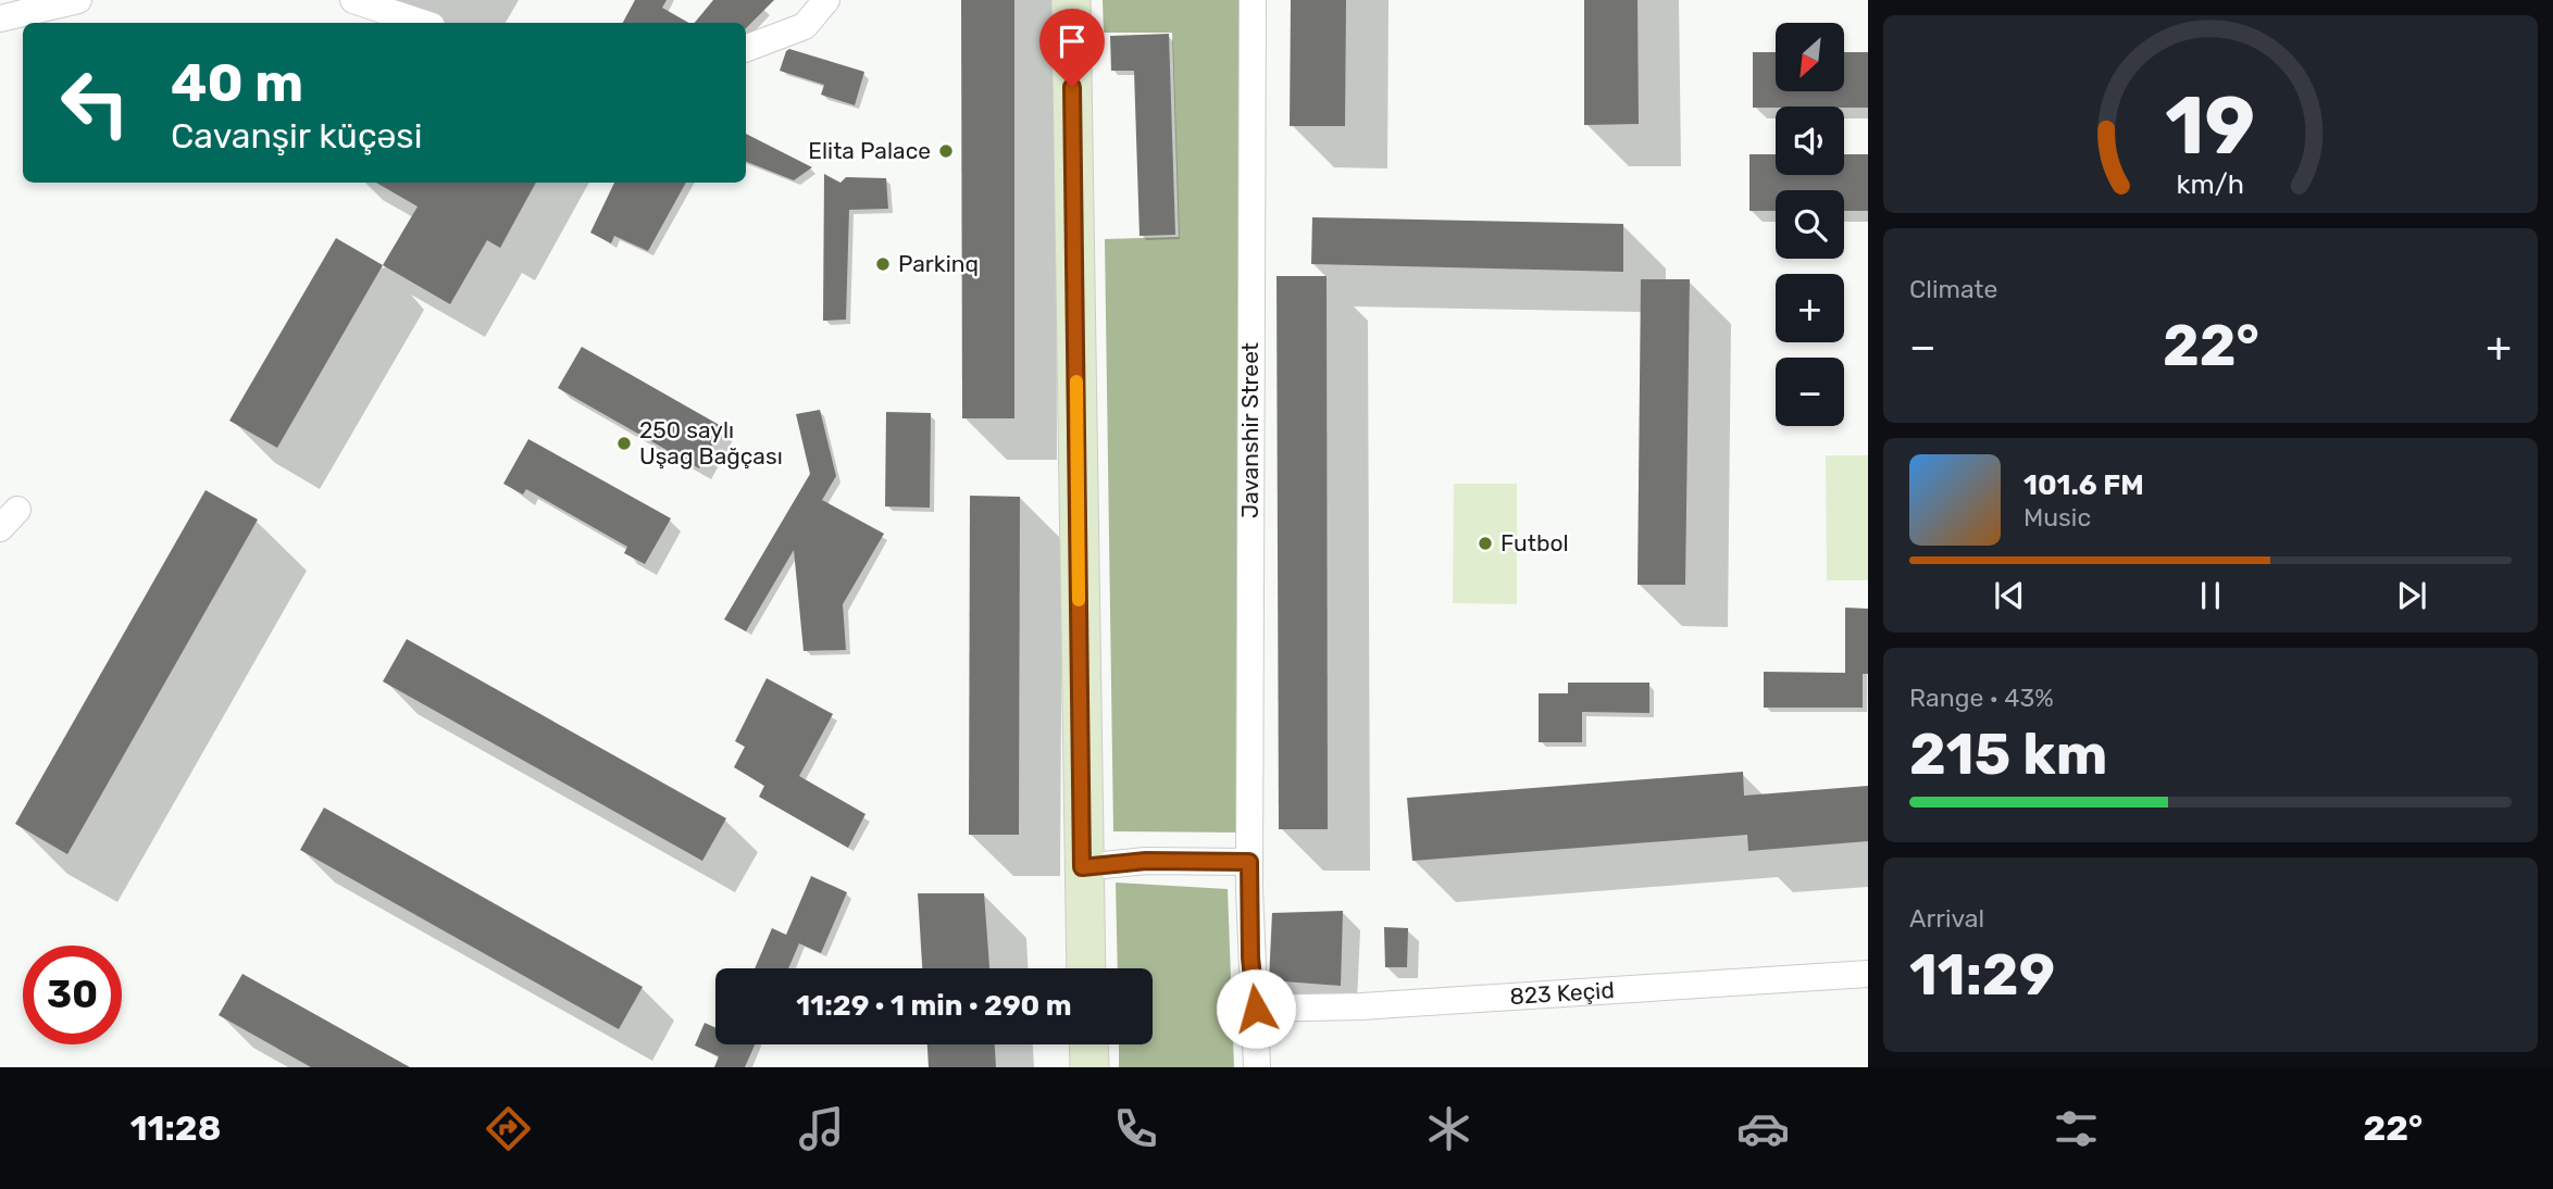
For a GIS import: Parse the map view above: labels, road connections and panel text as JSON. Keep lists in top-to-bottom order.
{
  "streets": {
    "street": ["Javanshir Street", "823 Keçid"]
  },
  "crossings": [
    ["Javanshir Street", "823 Keçid"]
  ],
  "places": [
    "Elita Palace",
    "Parkinq",
    "250 saylı Uşag Bağçası",
    "Futbol"
  ],
  "north": "bottom left",
  "page": {
    "map_buttons": ["+", "−"],
    "turn": ["40 m", "Cavanşir küçəsi"],
    "tile": [
      "Climate",
      ["Range · 43%", "215 km"],
      ["Arrival", "11:29"]
    ],
    "heat": ["−", "22°", "+"],
    "song": ["101.6 FM", "Music"],
    "limit": "30",
    "trip": "11:29 · 1 min · 290 m",
    "tabs": ["11:28", "22°"],
    "gauge": ["19", "km/h"]
  }
}
